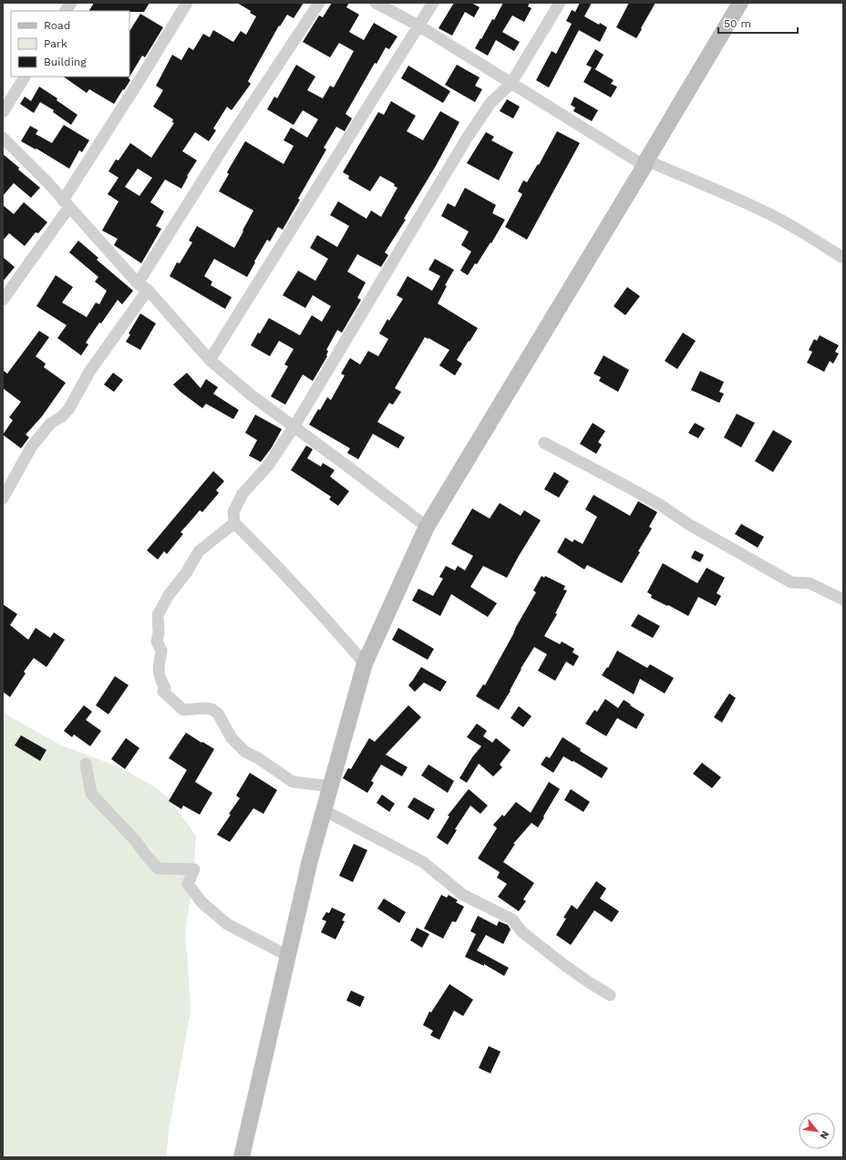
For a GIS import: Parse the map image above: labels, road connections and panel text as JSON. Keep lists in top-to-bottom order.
{
  "legend": ["Road", "Park", "Building"],
  "scale_bar": "50 m",
  "north": "bottom right"
}
